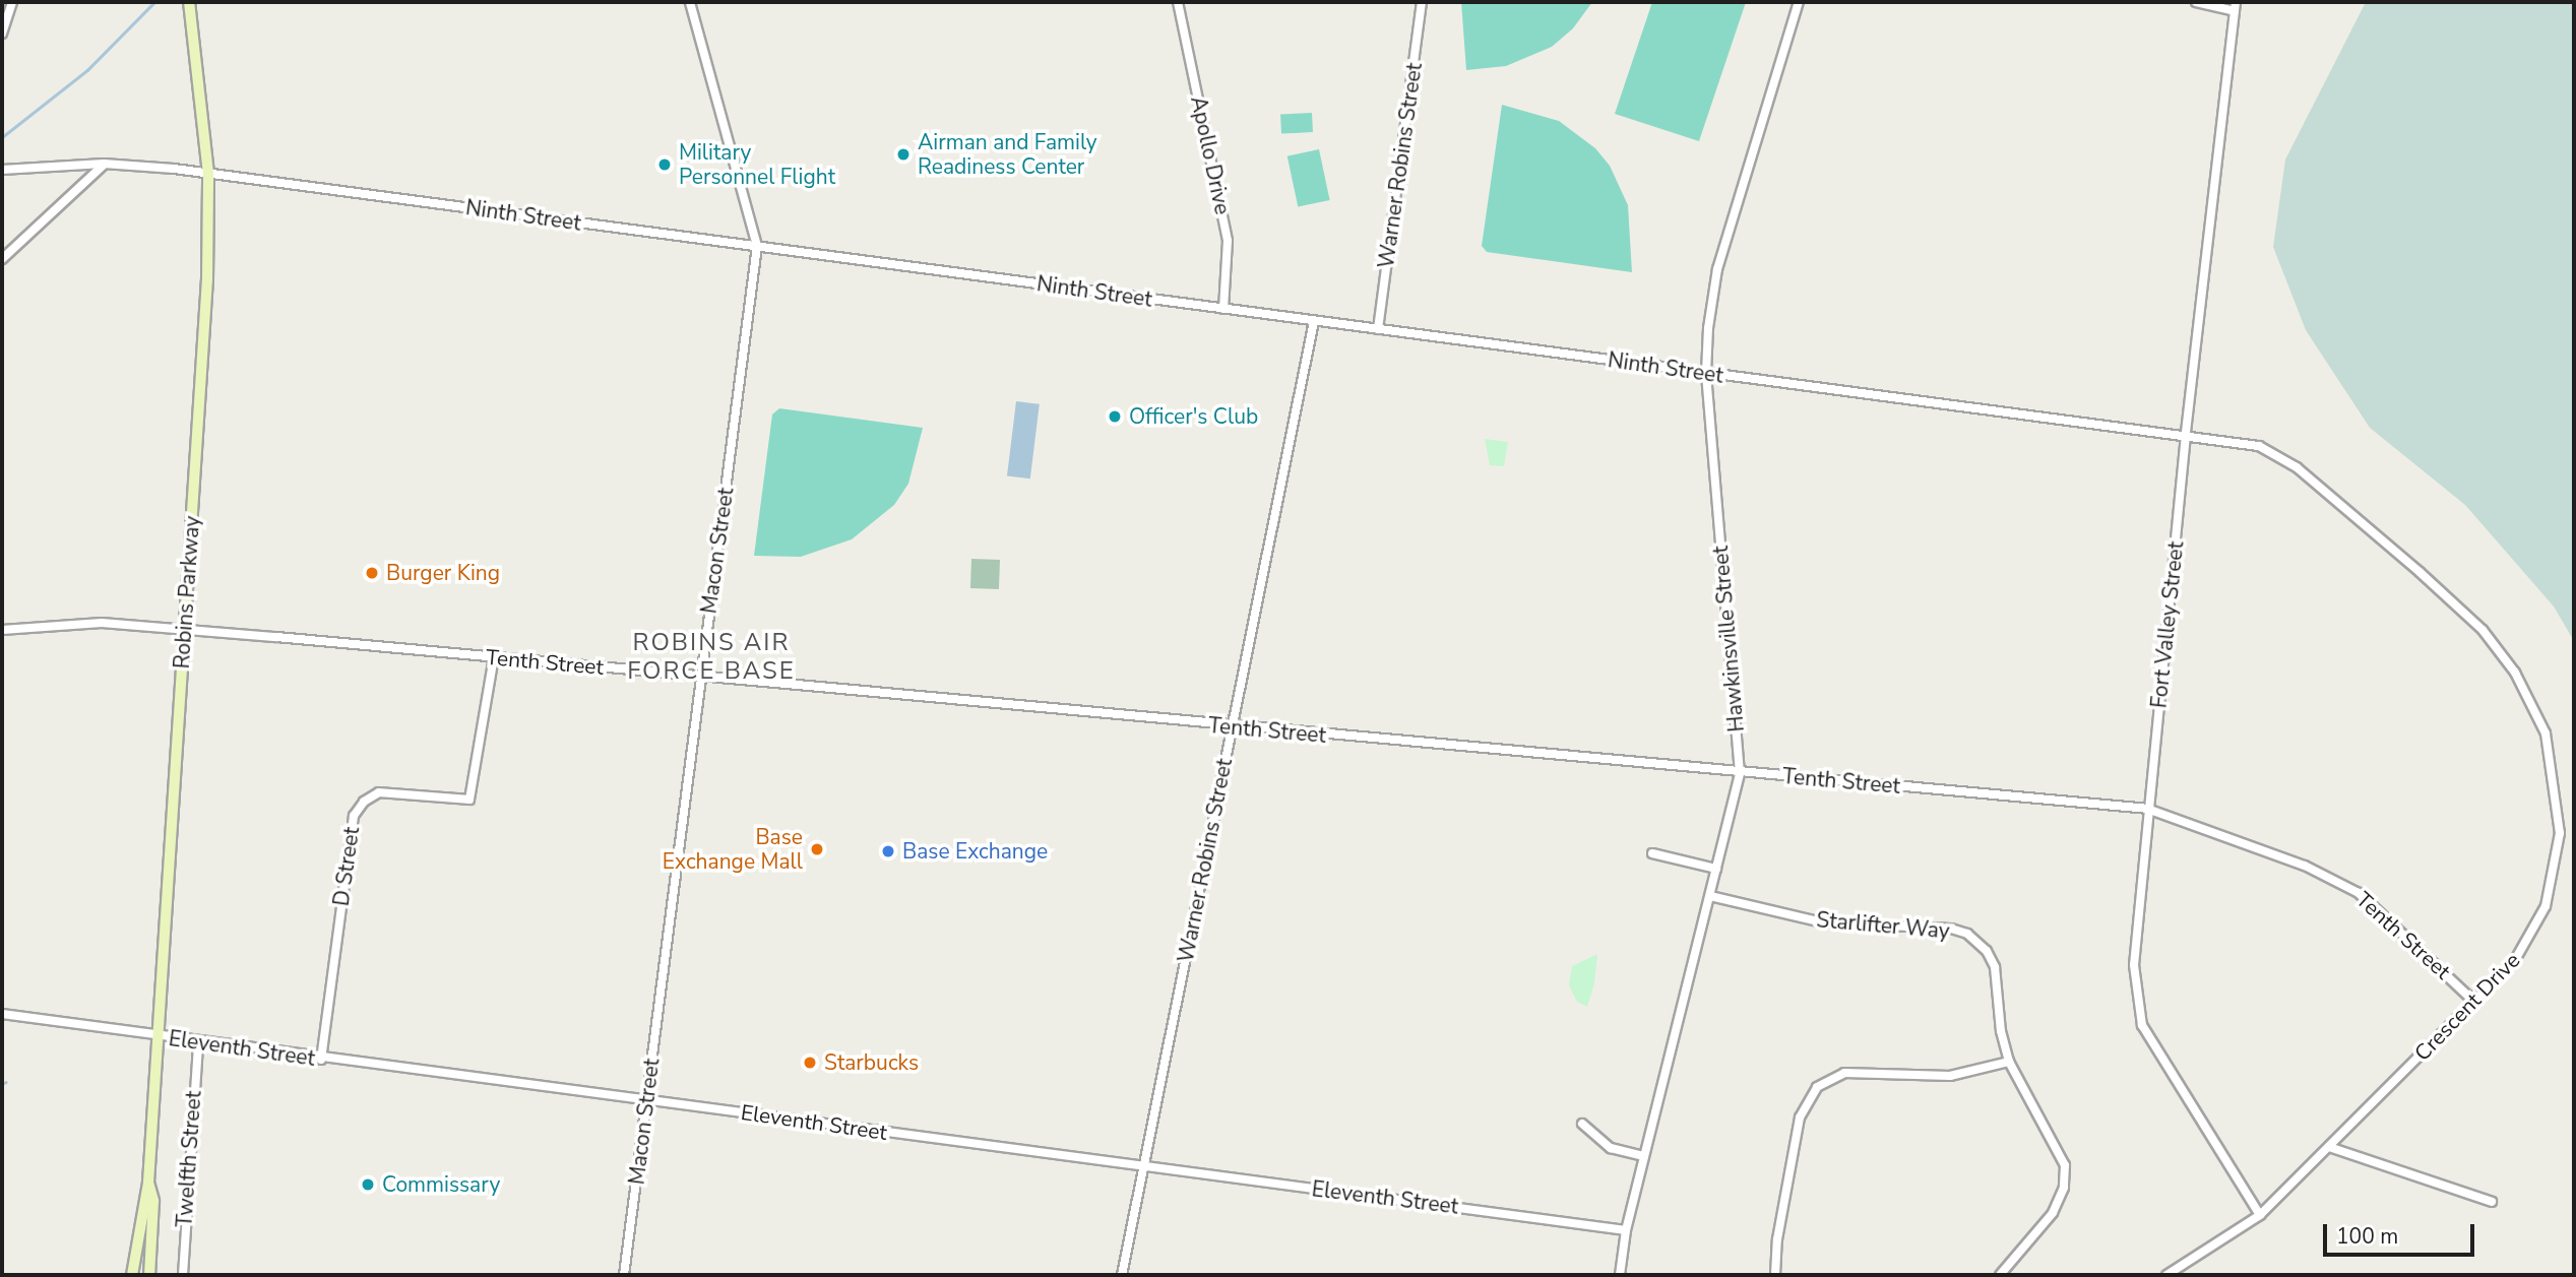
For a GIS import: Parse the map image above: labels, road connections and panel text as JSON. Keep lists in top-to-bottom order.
{
  "streets": {
    "street": [
      "Apollo Drive",
      "Warner Robins Street",
      "Ninth Street",
      "Macon Street",
      "Robins Parkway",
      "Fort Valley Street",
      "Hawkinsville Street",
      "Tenth Street",
      "D Street",
      "Starlifter Way",
      "Crescent Drive",
      "Eleventh Street",
      "Twelfth Street"
    ]
  },
  "crossings": [
    ["Apollo Drive", "Ninth Street"],
    ["Warner Robins Street", "Ninth Street"],
    ["Warner Robins Street", "Tenth Street"],
    ["Warner Robins Street", "Eleventh Street"],
    ["Ninth Street", "Macon Street"],
    ["Ninth Street", "Robins Parkway"],
    ["Ninth Street", "Fort Valley Street"],
    ["Ninth Street", "Hawkinsville Street"],
    ["Ninth Street", "Crescent Drive"],
    ["Macon Street", "Tenth Street"],
    ["Macon Street", "Eleventh Street"],
    ["Robins Parkway", "Tenth Street"],
    ["Robins Parkway", "Eleventh Street"],
    ["Fort Valley Street", "Tenth Street"],
    ["Fort Valley Street", "Crescent Drive"],
    ["Hawkinsville Street", "Tenth Street"],
    ["Hawkinsville Street", "Starlifter Way"],
    ["Hawkinsville Street", "Eleventh Street"],
    ["Tenth Street", "D Street"],
    ["Tenth Street", "Crescent Drive"],
    ["D Street", "Eleventh Street"],
    ["Eleventh Street", "Twelfth Street"]
  ],
  "districts": ["ROBINS AIR FORCE BASE"],
  "places": [
    "Airman and Family Readiness Center",
    "Military Personnel Flight",
    "Officer's Club",
    "Burger King",
    "Base Exchange Mall",
    "Base Exchange",
    "Starbucks",
    "Commissary"
  ],
  "scale_bar": "100 m"
}
